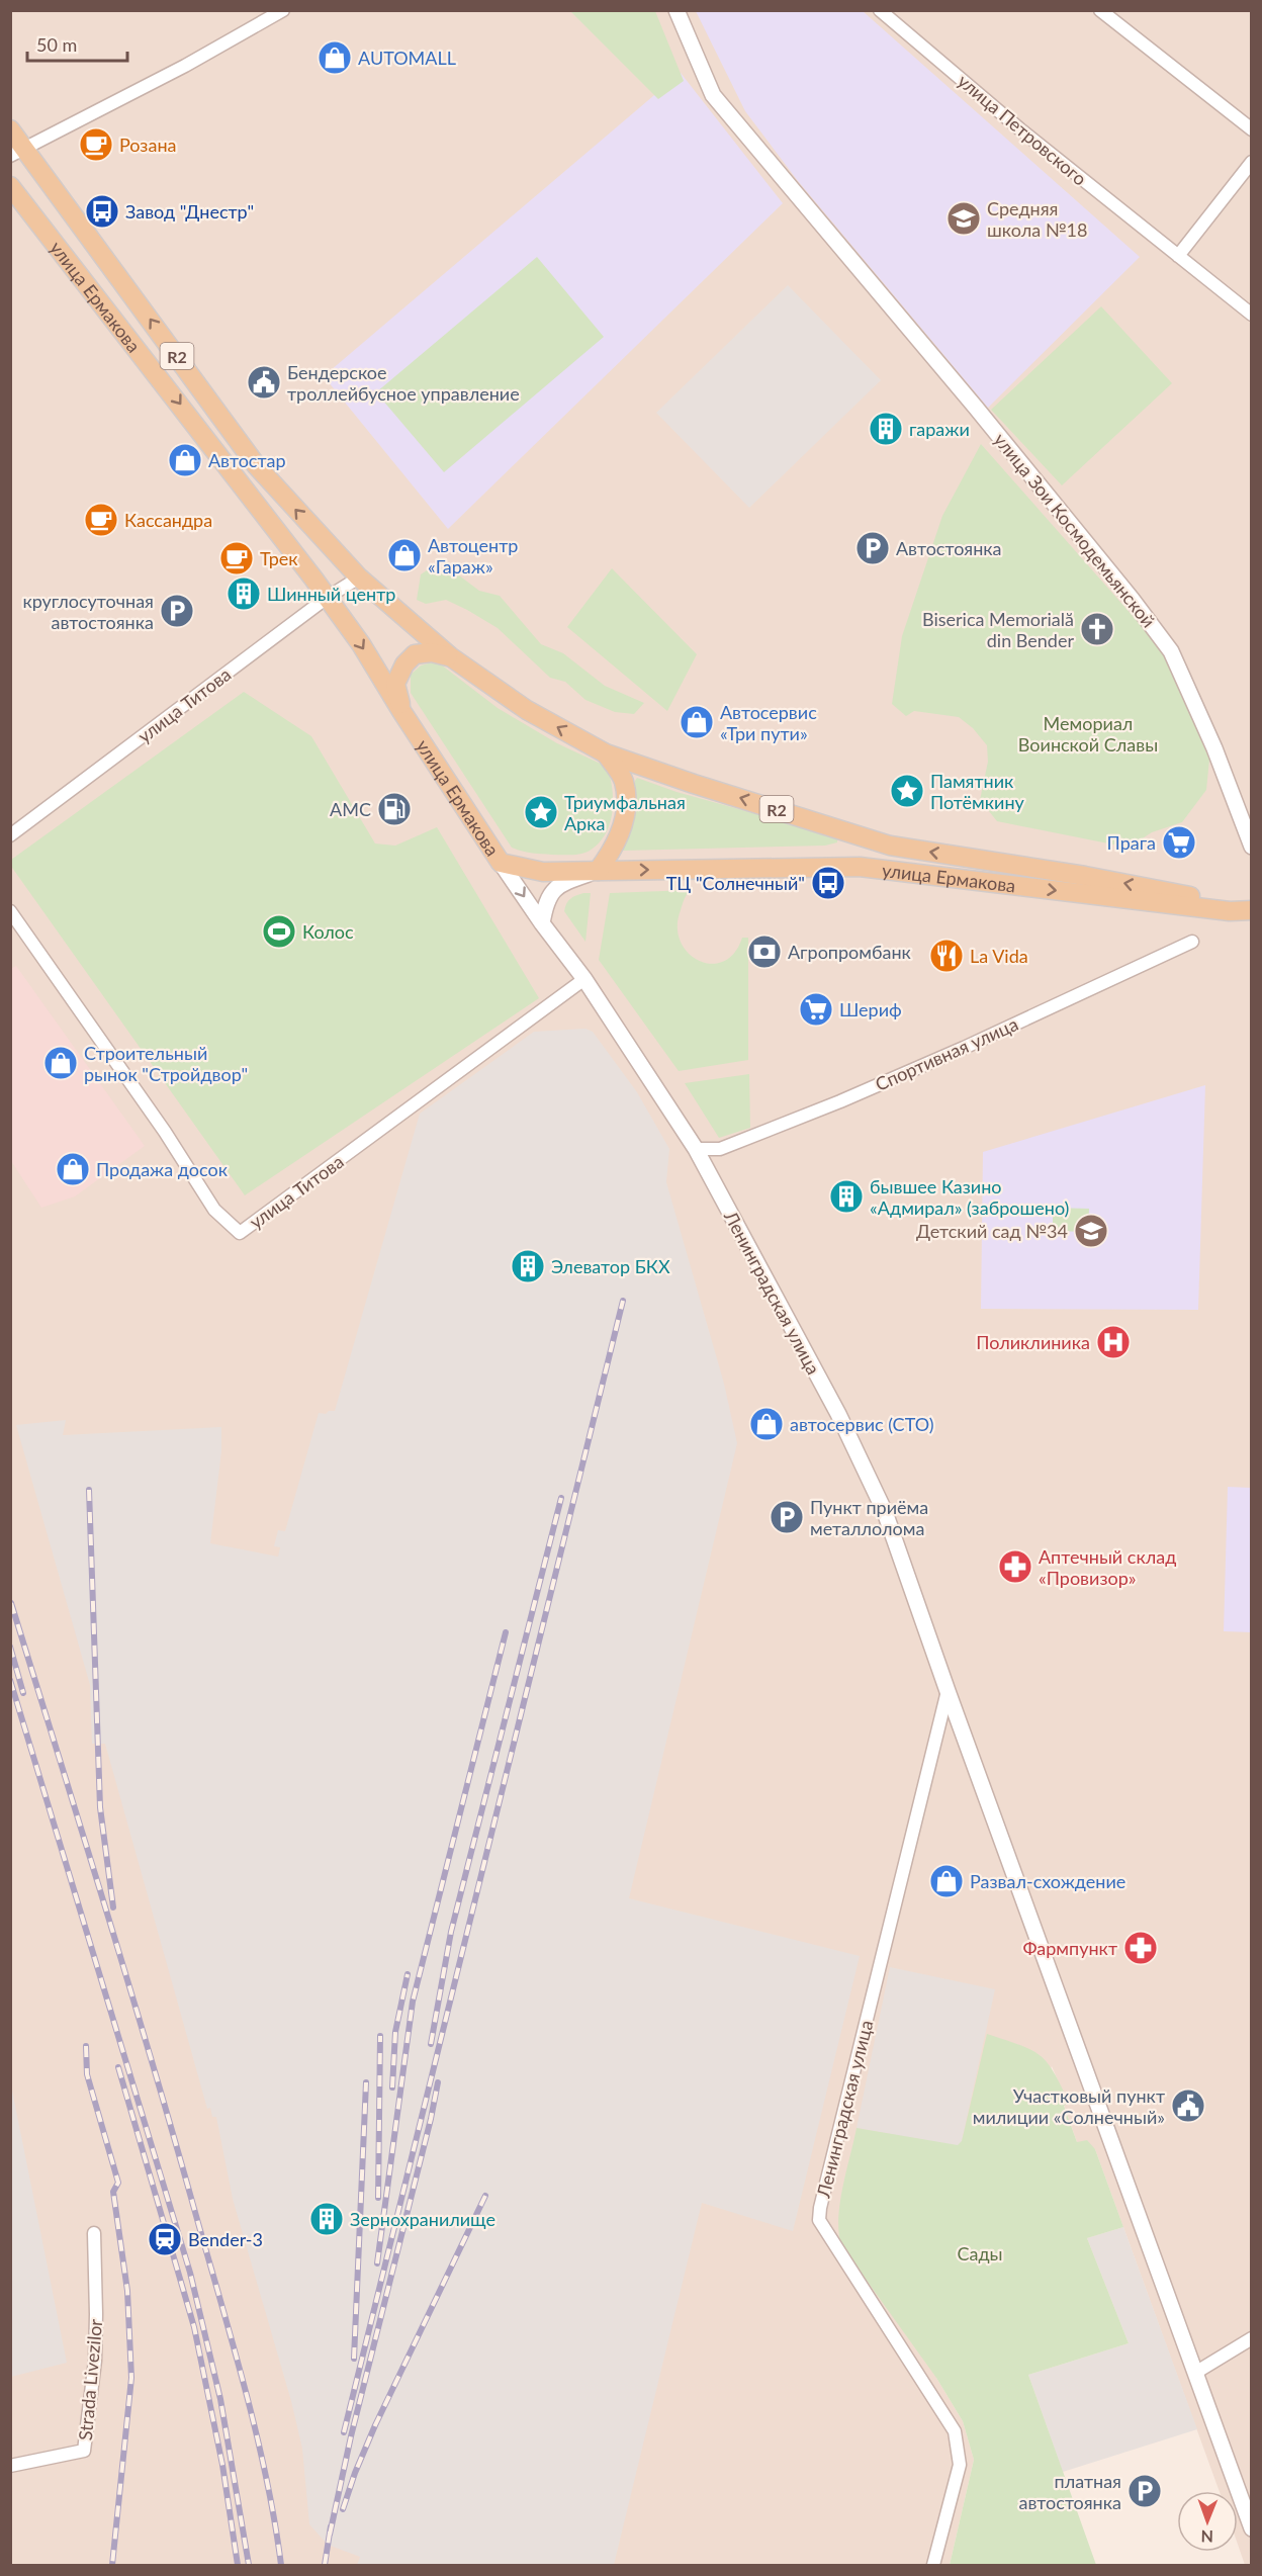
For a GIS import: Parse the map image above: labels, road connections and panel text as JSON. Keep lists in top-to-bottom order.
{
  "streets": {
    "main road": ["улица Ермакова", "R2"],
    "street": [
      "улица Петровского",
      "улица Зои Космодемьянской",
      "улица Титова",
      "Спортивная улица",
      "Ленинградская улица",
      "Strada Livezilor"
    ]
  },
  "crossings": [
    ["улица Ермакова", "R2"],
    ["улица Ермакова", "улица Титова"],
    ["улица Ермакова", "Ленинградская улица"],
    ["улица Титова", "Ленинградская улица"],
    ["Спортивная улица", "Ленинградская улица"]
  ],
  "parks": ["Мемориал Воинской Славы", "Сады"],
  "places": {
    "shop": [
      "AUTOMALL",
      "Автостар",
      "Автоцентр «Гараж»",
      "Автосервис «Три пути»",
      "Строительный рынок \"Стройдвор\"",
      "Продажа досок",
      "автосервис (СТО)",
      "Развал-схождение"
    ],
    "cafe": ["Розана", "Кассандра", "Трек"],
    "bus stop": ["Завод \"Днестр\"", "ТЦ \"Солнечный\""],
    "school or university": ["Средняя школа №18", "Детский сад №34"],
    "public building": ["Бендерское троллейбусное управление", "Участковый пункт милиции «Солнечный»"],
    "building": [
      "гаражи",
      "Шинный центр",
      "бывшее Казино «Адмирал» (заброшено)",
      "Элеватор БКХ",
      "Зернохранилище"
    ],
    "parking": [
      "Автостоянка",
      "круглосуточная автостоянка",
      "Пункт приёма металлолома",
      "платная автостоянка"
    ],
    "church": ["Biserica Memorială din Bender"],
    "place": ["Памятник Потёмкину", "Триумфальная Арка"],
    "fuel station": ["АМС"],
    "supermarket": ["Прага", "Шериф"],
    "sports": ["Колос"],
    "bank": ["Агропромбанк"],
    "restaurant": ["La Vida"],
    "hospital": ["Поликлиника"],
    "pharmacy": ["Аптечный склад «Провизор»", "Фармпункт"],
    "station": ["Bender-3"]
  },
  "scale_bar": "50 m",
  "north": "bottom"
}
